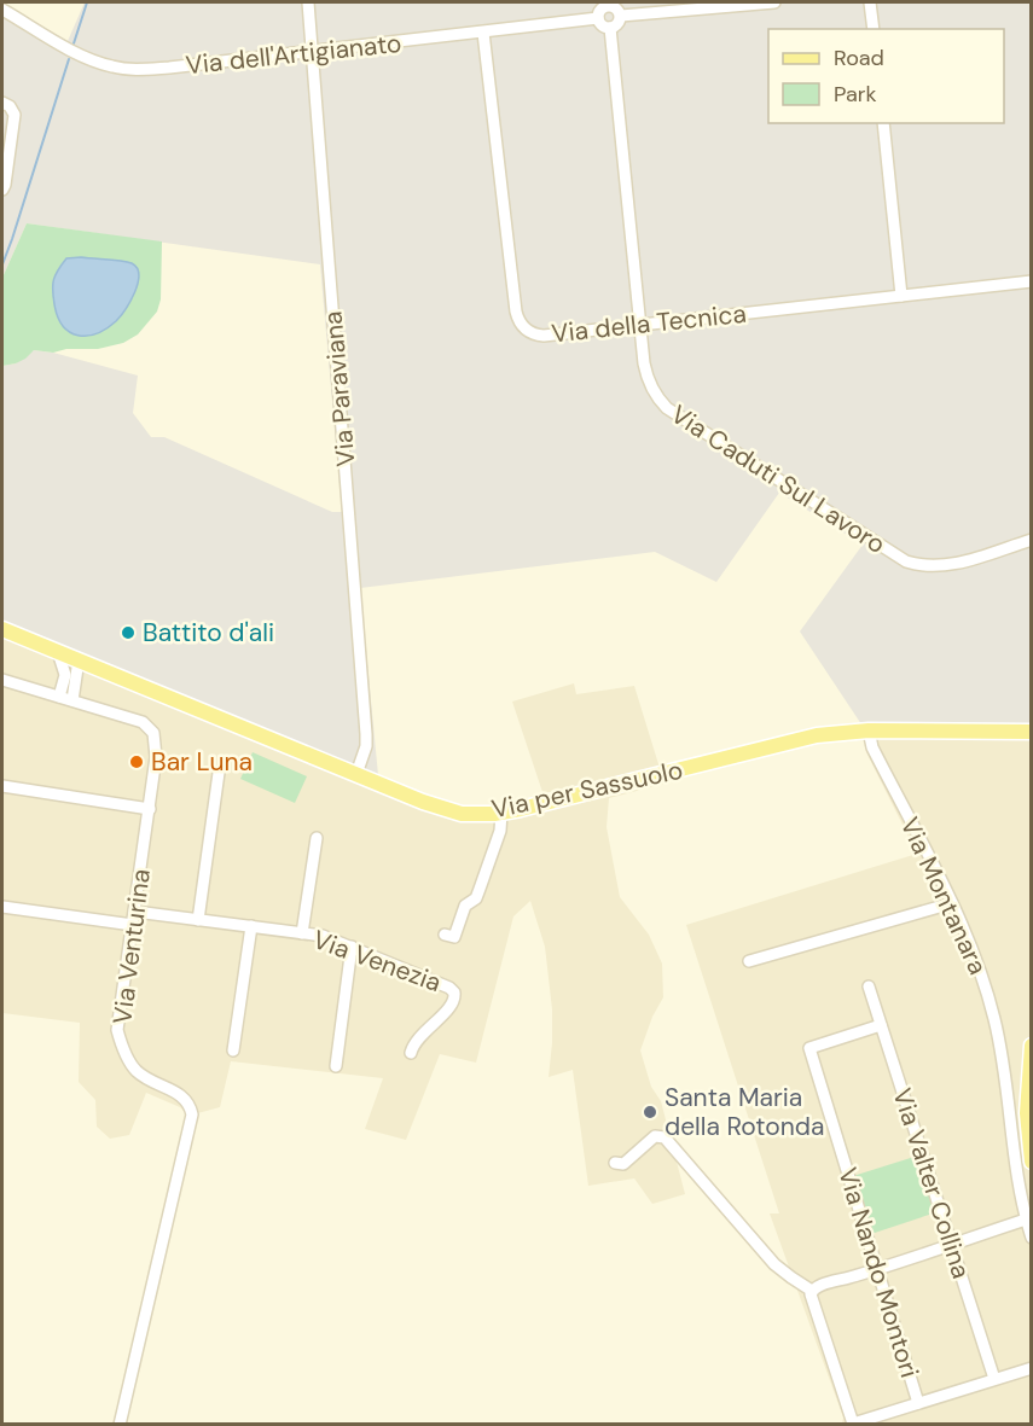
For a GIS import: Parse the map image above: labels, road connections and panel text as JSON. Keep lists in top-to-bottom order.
{
  "streets": {
    "main road": ["Via per Sassuolo"],
    "street": [
      "Via dell'Artigianato",
      "Via della Tecnica",
      "Via Paraviana",
      "Via Caduti Sul Lavoro",
      "Via Montanara",
      "Via Venturina",
      "Via Venezia",
      "Via Valter Collina",
      "Via Nando Montori"
    ]
  },
  "crossings": [
    ["Via dell'Artigianato", "Via della Tecnica"],
    ["Via dell'Artigianato", "Via Paraviana"],
    ["Via dell'Artigianato", "Via Caduti Sul Lavoro"],
    ["Via della Tecnica", "Via Caduti Sul Lavoro"],
    ["Via Paraviana", "Via per Sassuolo"],
    ["Via per Sassuolo", "Via Montanara"],
    ["Via Venturina", "Via Venezia"],
    ["Via Valter Collina", "Via Nando Montori"]
  ],
  "places": ["Battito d'ali", "Bar Luna", "Santa Maria della Rotonda"],
  "legend": ["Road", "Park"]
}
